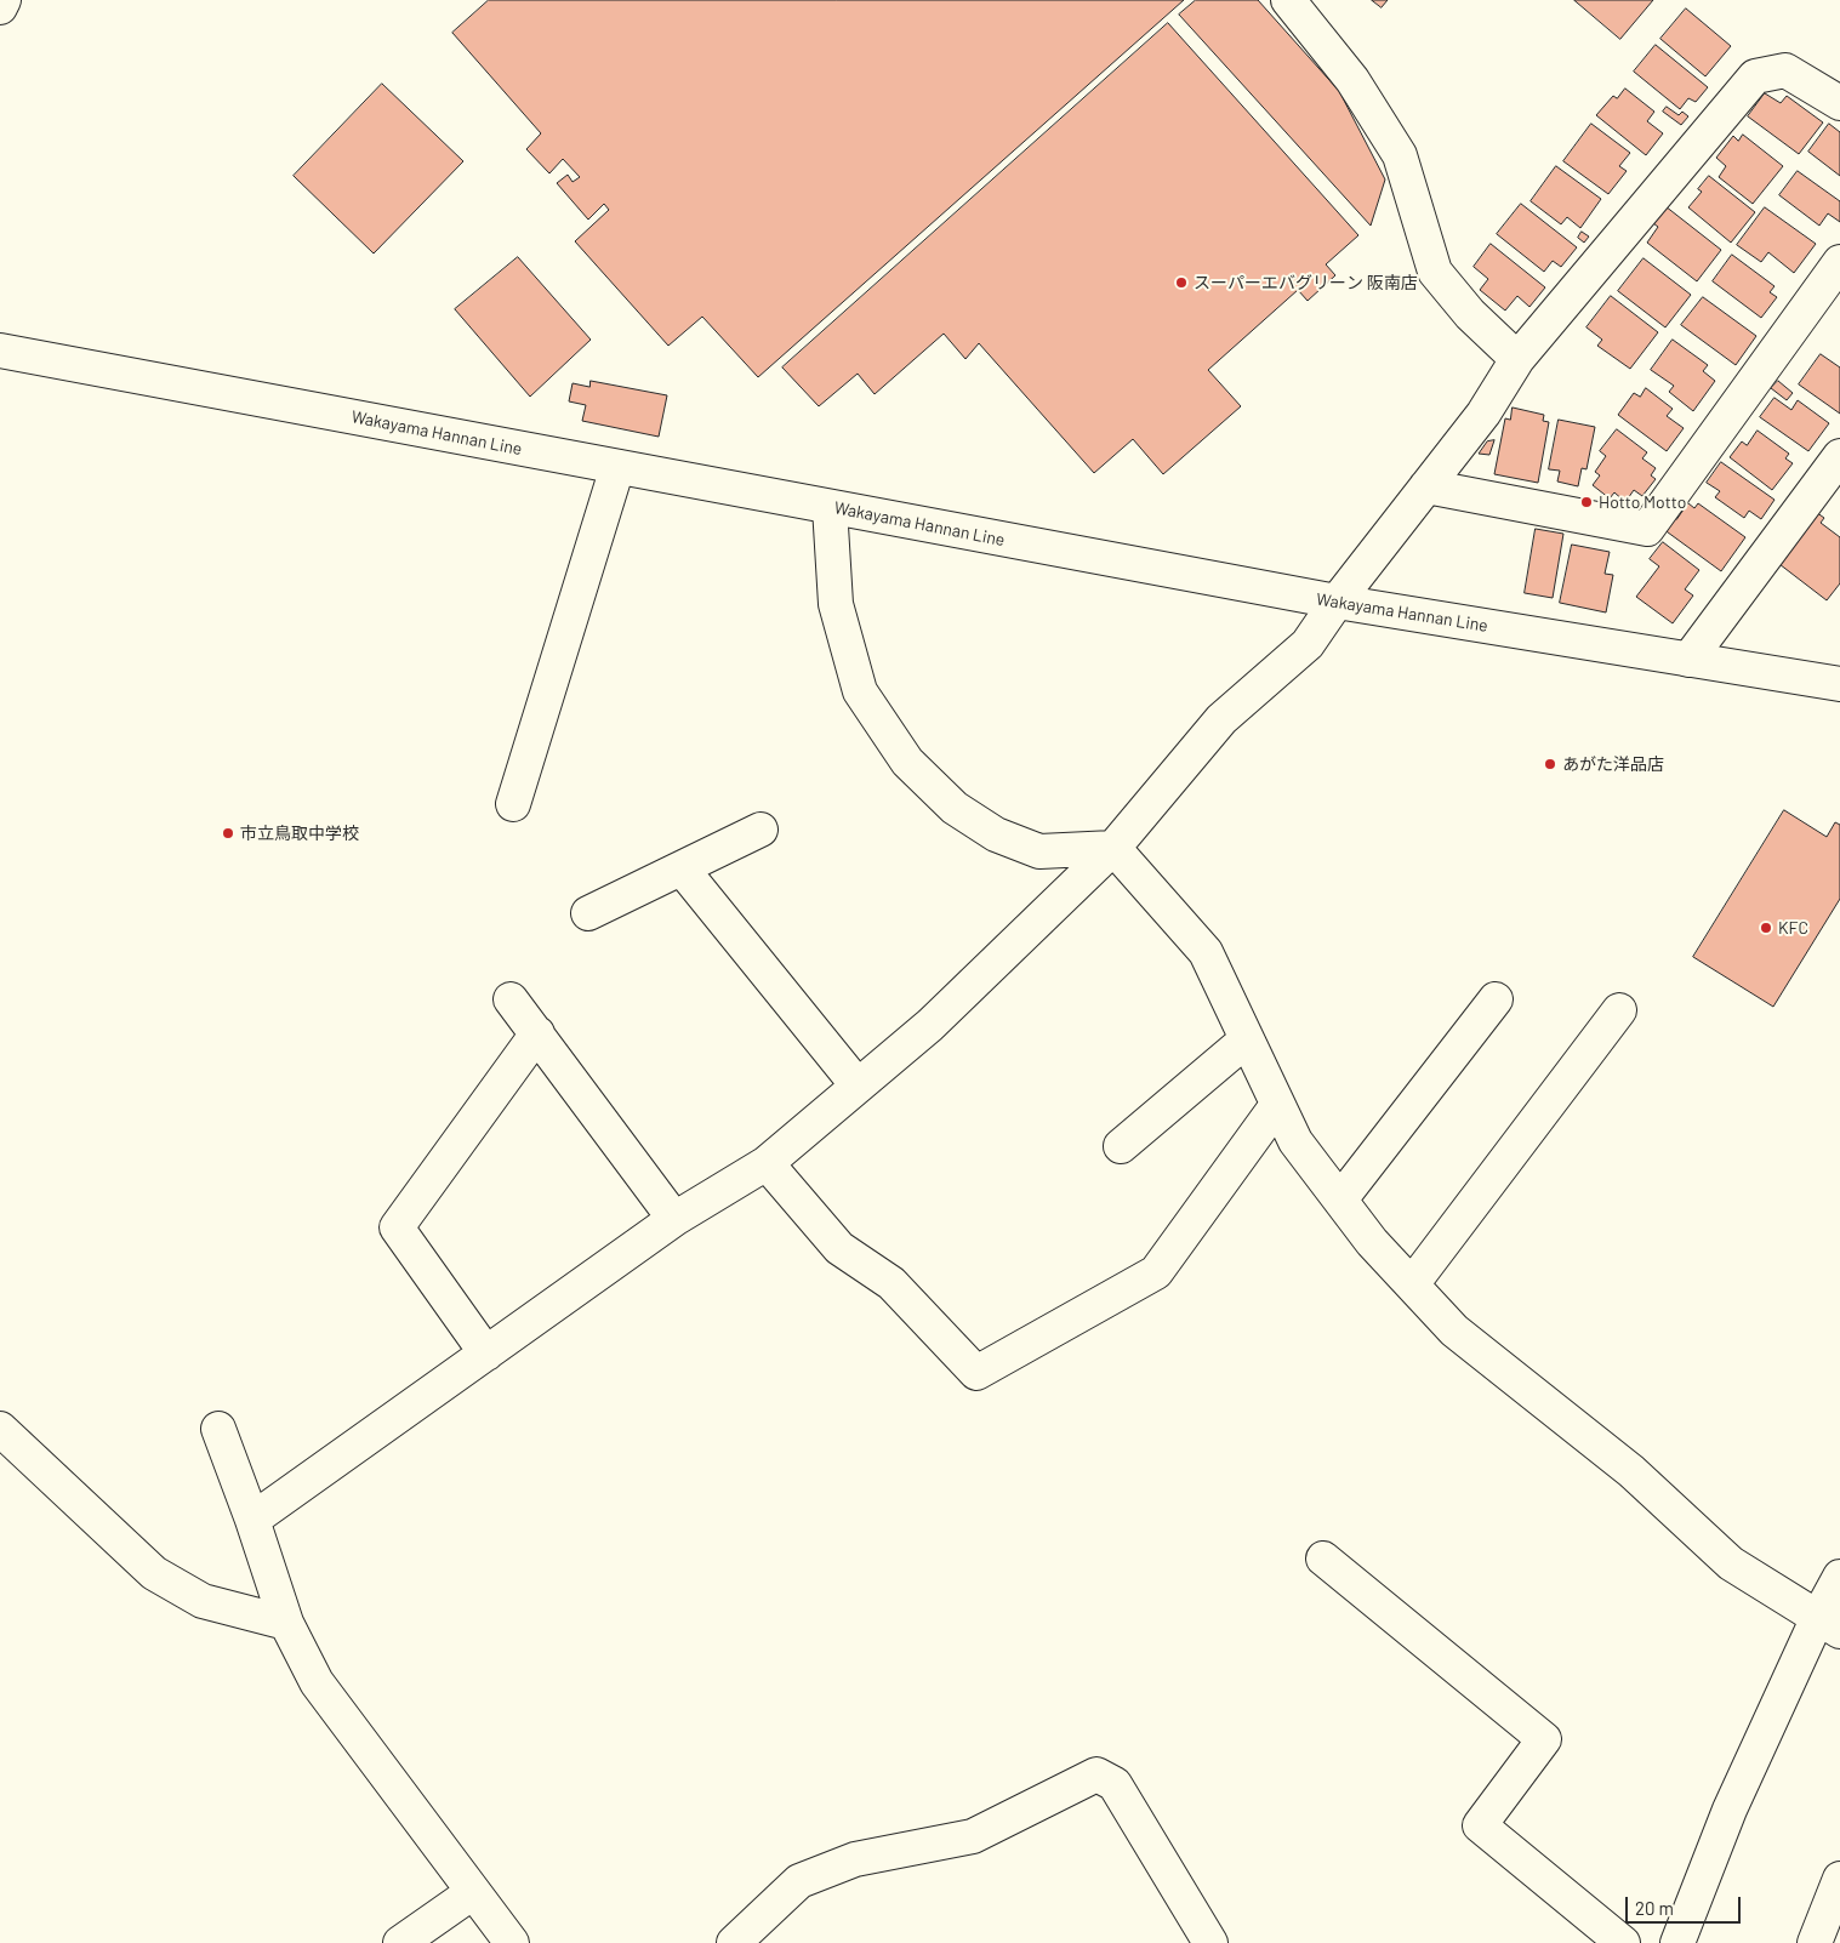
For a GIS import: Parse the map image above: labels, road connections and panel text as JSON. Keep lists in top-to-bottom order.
{
  "streets": {
    "street": ["Wakayama Hannan Line"]
  },
  "places": [
    "スーパーエバグリーン 阪南店",
    "Hotto Motto",
    "あがた洋品店",
    "市立鳥取中学校",
    "KFC"
  ],
  "scale_bar": "20 m"
}
